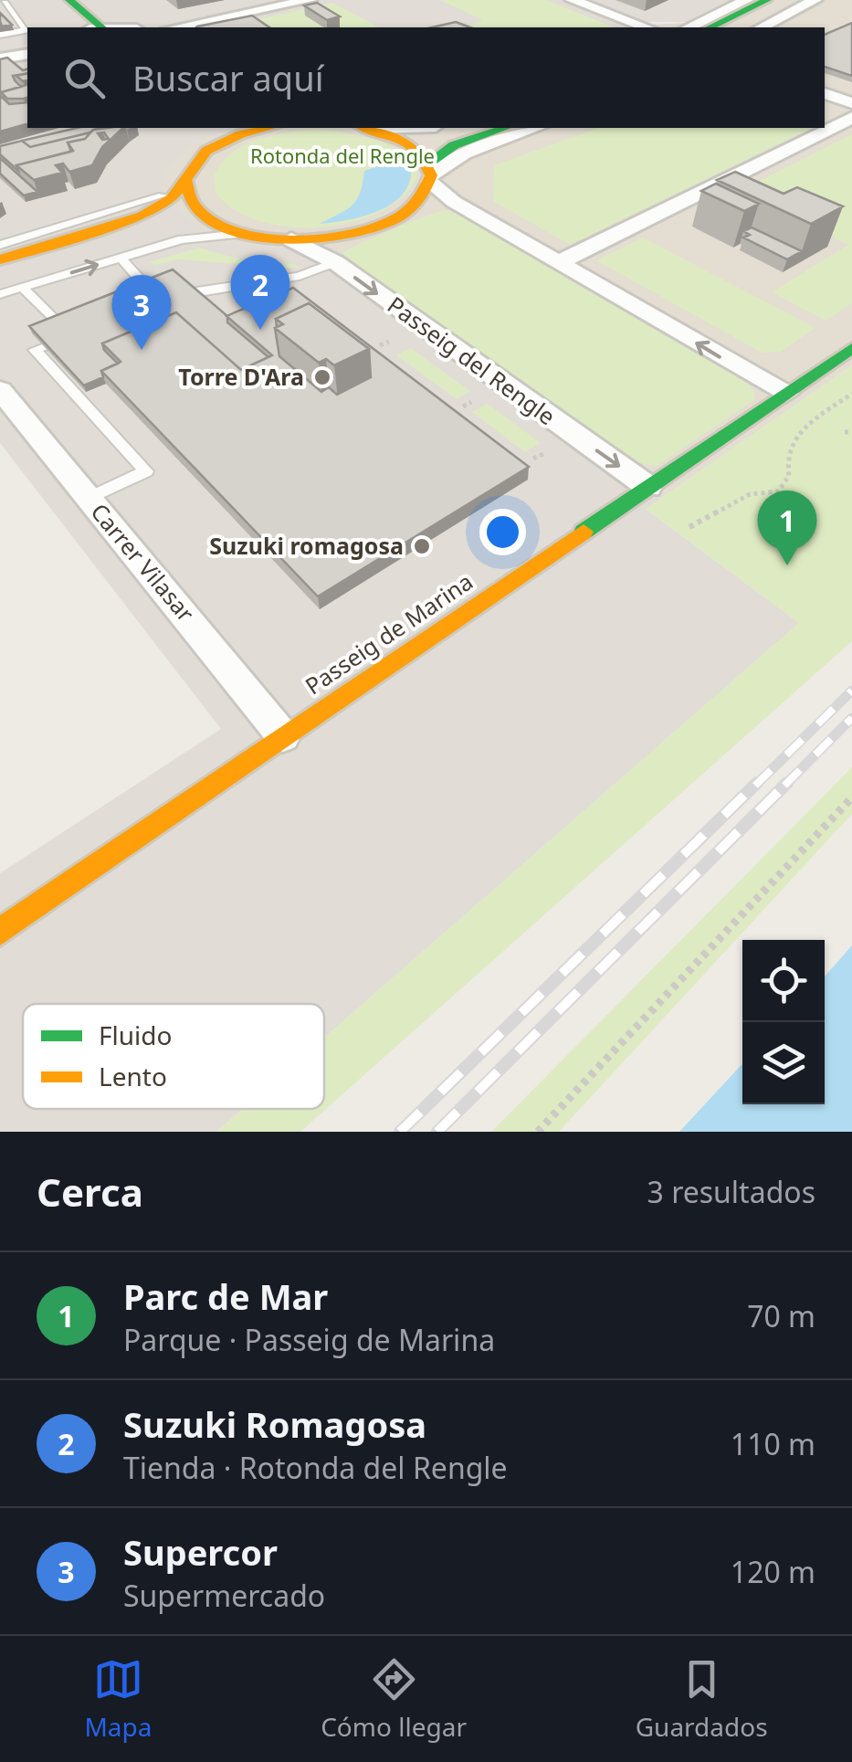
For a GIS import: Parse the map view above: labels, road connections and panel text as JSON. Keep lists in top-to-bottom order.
{
  "streets": {
    "main road": ["Passeig de Marina"],
    "street": ["Passeig del Rengle", "Carrer Vilasar"]
  },
  "crossings": [
    ["Passeig del Rengle", "Passeig de Marina"],
    ["Carrer Vilasar", "Passeig de Marina"]
  ],
  "parks": ["Rotonda del Rengle"],
  "places": ["Torre D'Ara", "Suzuki romagosa"],
  "legend": ["Fluido", "Lento"],
  "page": {
    "search": "Buscar aquí",
    "pins": ["2", "3", "1"],
    "heading": ["Cerca", "3 resultados"],
    "list": [
      {
        "mark": "1",
        "name": "Parc de Mar",
        "note": "Parque · Passeig de Marina",
        "value": "70 m"
      },
      {
        "mark": "2",
        "name": "Suzuki Romagosa",
        "note": "Tienda · Rotonda del Rengle",
        "value": "110 m"
      },
      {
        "mark": "3",
        "name": "Supercor",
        "note": "Supermercado",
        "value": "120 m"
      }
    ],
    "nav": ["Mapa", "Cómo llegar", "Guardados"]
  }
}
